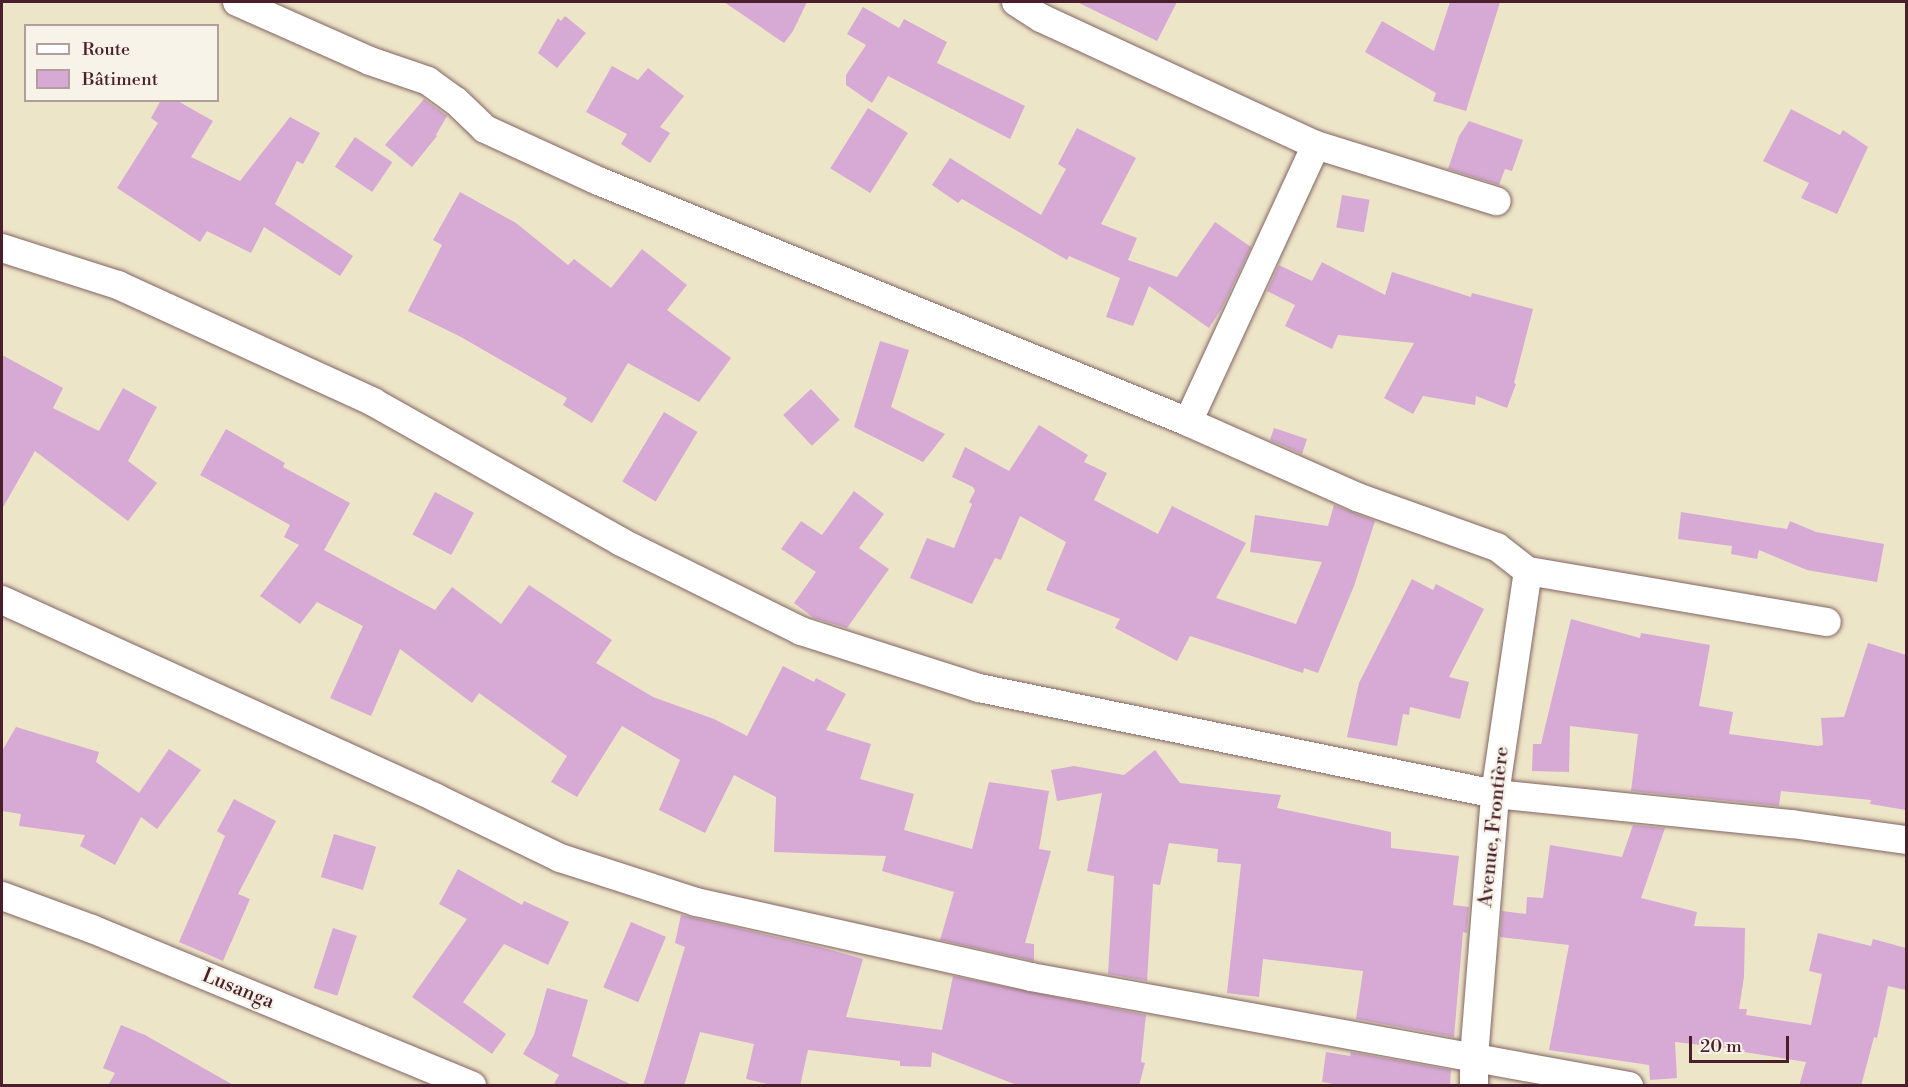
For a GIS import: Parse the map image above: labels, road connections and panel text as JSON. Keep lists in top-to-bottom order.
{
  "streets": {
    "street": ["Avenue, Frontière", "Lusanga"]
  },
  "legend": ["Route", "Bâtiment"],
  "scale_bar": "20 m"
}
